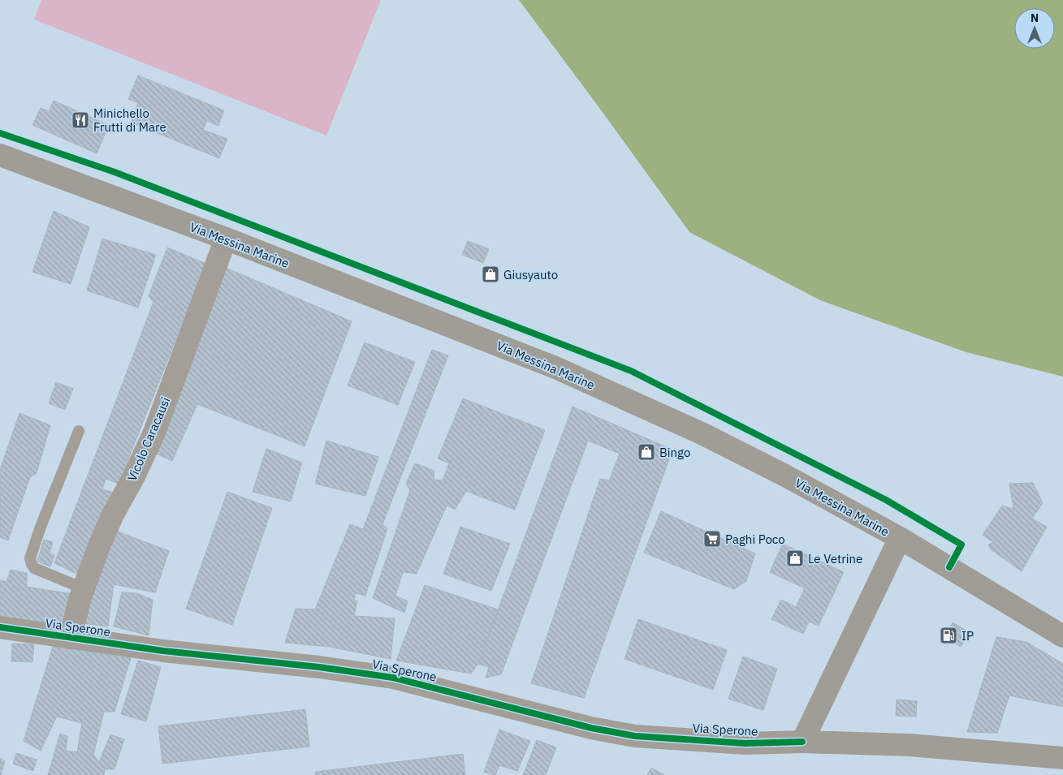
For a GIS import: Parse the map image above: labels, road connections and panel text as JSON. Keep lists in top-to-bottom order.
{
  "streets": {
    "main road": ["Via Messina Marine", "Via Sperone"],
    "street": ["Vicolo Caracausi"]
  },
  "crossings": [
    ["Via Messina Marine", "Vicolo Caracausi"],
    ["Vicolo Caracausi", "Via Sperone"]
  ],
  "places": {
    "restaurant": ["Minichello Frutti di Mare"],
    "shop": ["Giusyauto", "Bingo", "Le Vetrine"],
    "supermarket": ["Paghi Poco"],
    "fuel station": ["IP"]
  },
  "north": "top"
}
